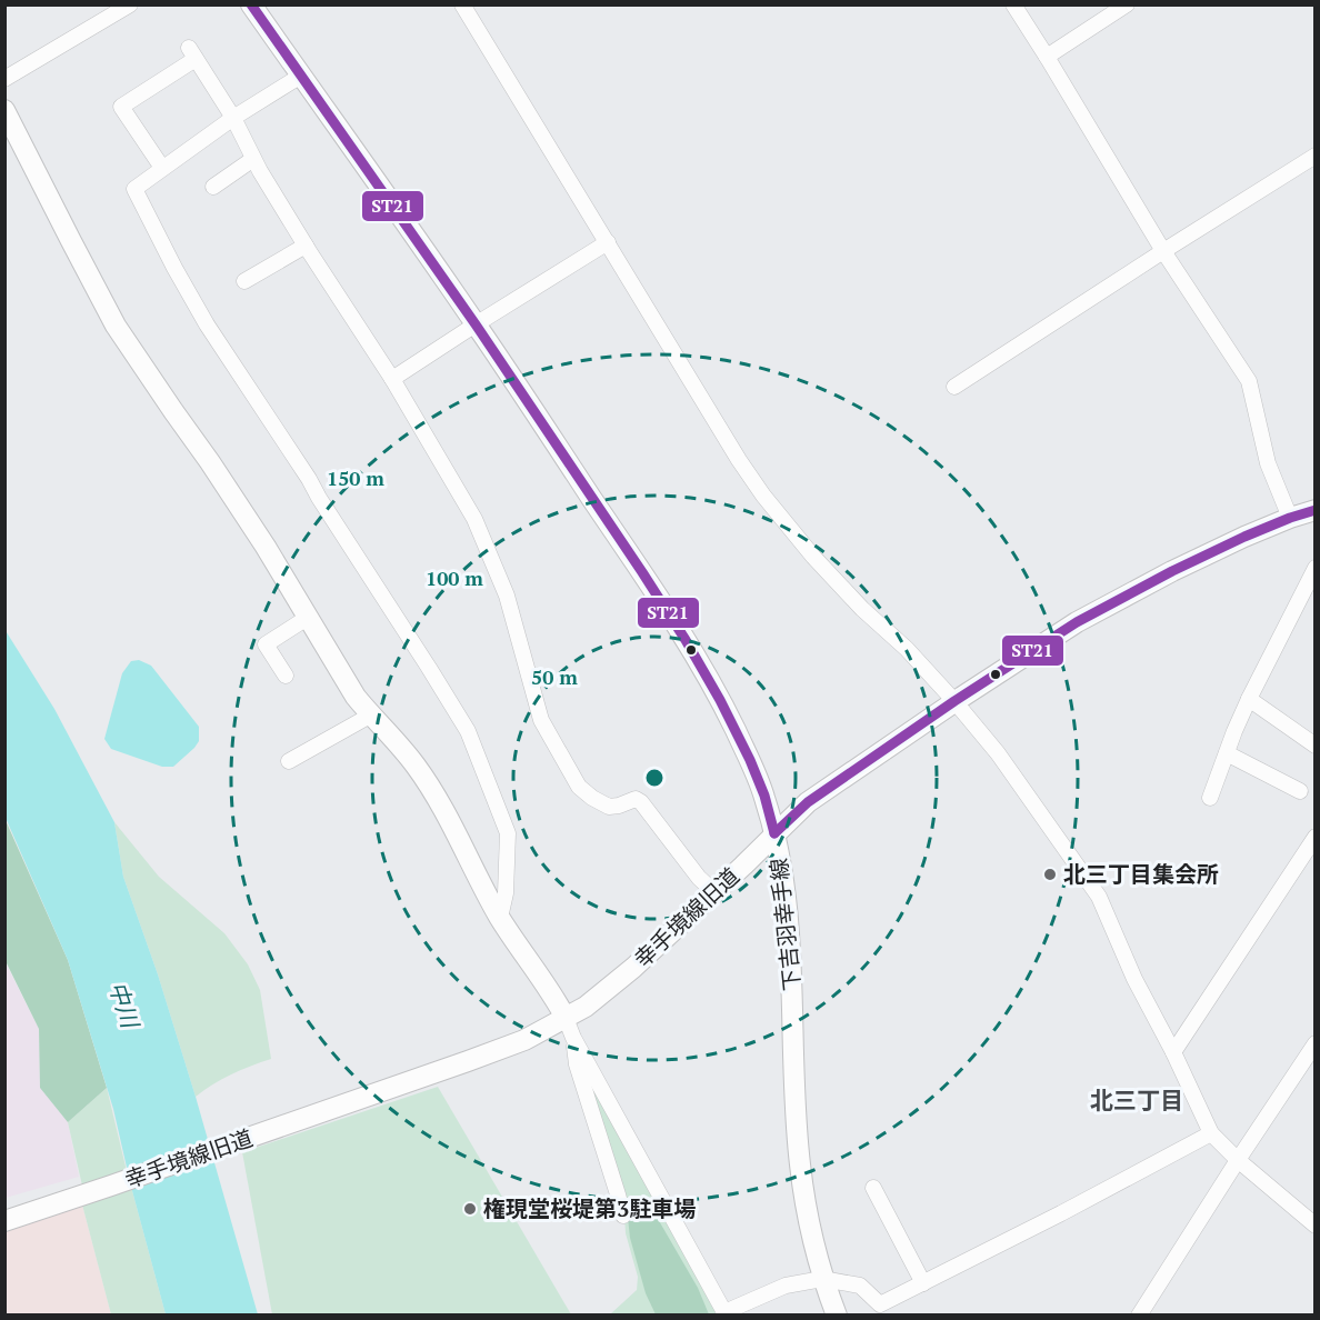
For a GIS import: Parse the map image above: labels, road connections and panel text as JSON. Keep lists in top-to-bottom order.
{
  "streets": {
    "street": ["幸手境線旧道", "下吉羽幸手線"]
  },
  "crossings": [
    ["幸手境線旧道", "下吉羽幸手線"]
  ],
  "districts": ["北三丁目"],
  "water": ["中川"],
  "places": ["北三丁目集会所", "権現堂桜堤第3駐車場"],
  "lines": ["transit line ST21"],
  "rings": ["150 m", "100 m", "50 m"]
}
